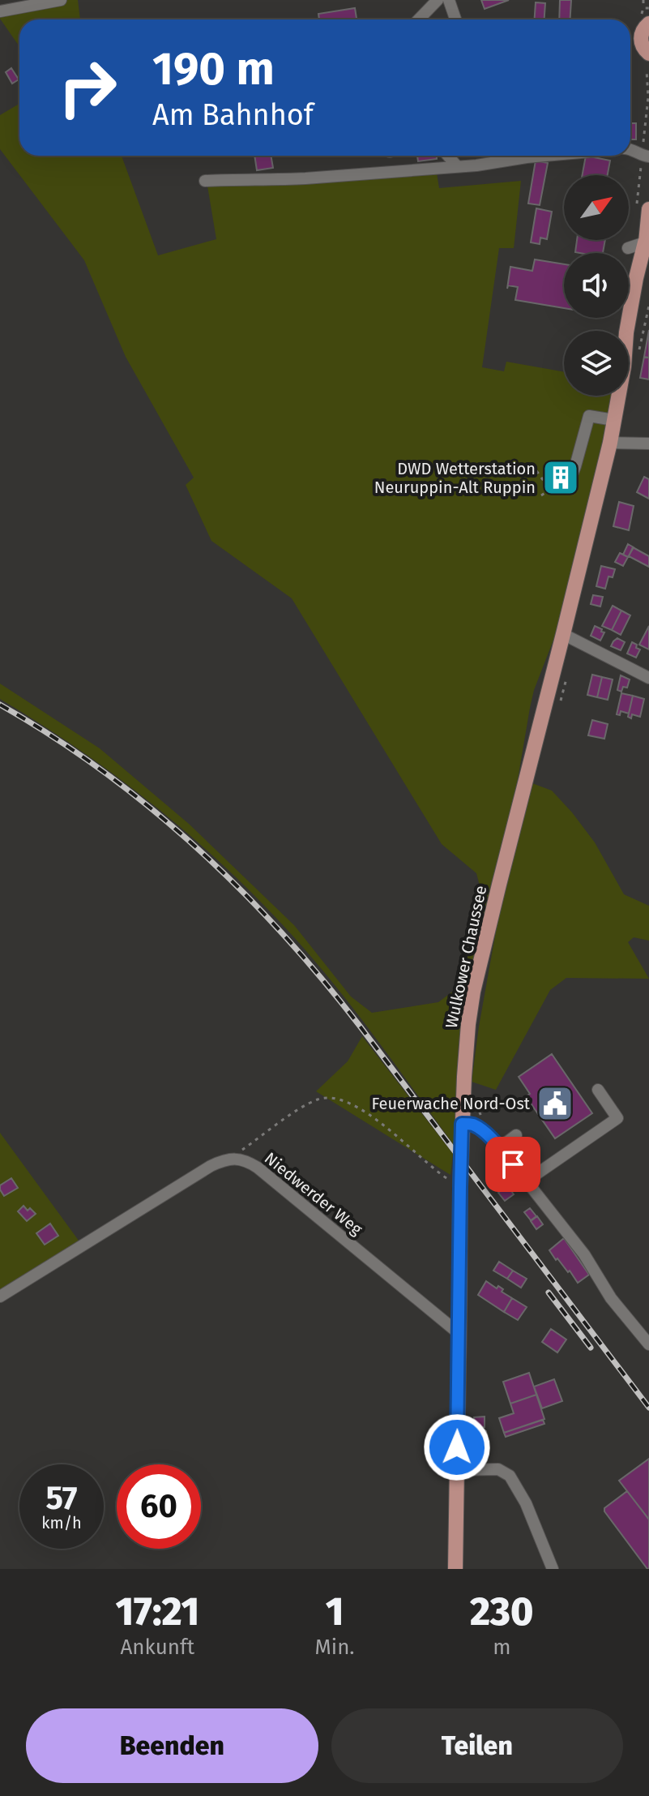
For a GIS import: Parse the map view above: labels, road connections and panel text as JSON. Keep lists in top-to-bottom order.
{
  "streets": {
    "main road": ["Wulkower Chaussee"],
    "street": ["Niedwerder Weg"]
  },
  "crossings": [
    ["Wulkower Chaussee", "Niedwerder Weg"]
  ],
  "places": {
    "building": ["DWD Wetterstation Neuruppin-Alt Ruppin"],
    "public building": ["Feuerwache Nord-Ost"]
  },
  "north": "top right",
  "page": {
    "turn": ["190 m", "Am Bahnhof"],
    "speed": "57 km/h",
    "limit": "60",
    "eta": [
      "17:21",
      "Ankunft",
      "1",
      "Min.",
      "230",
      "m"
    ],
    "buttons": ["Beenden", "Teilen"]
  }
}
